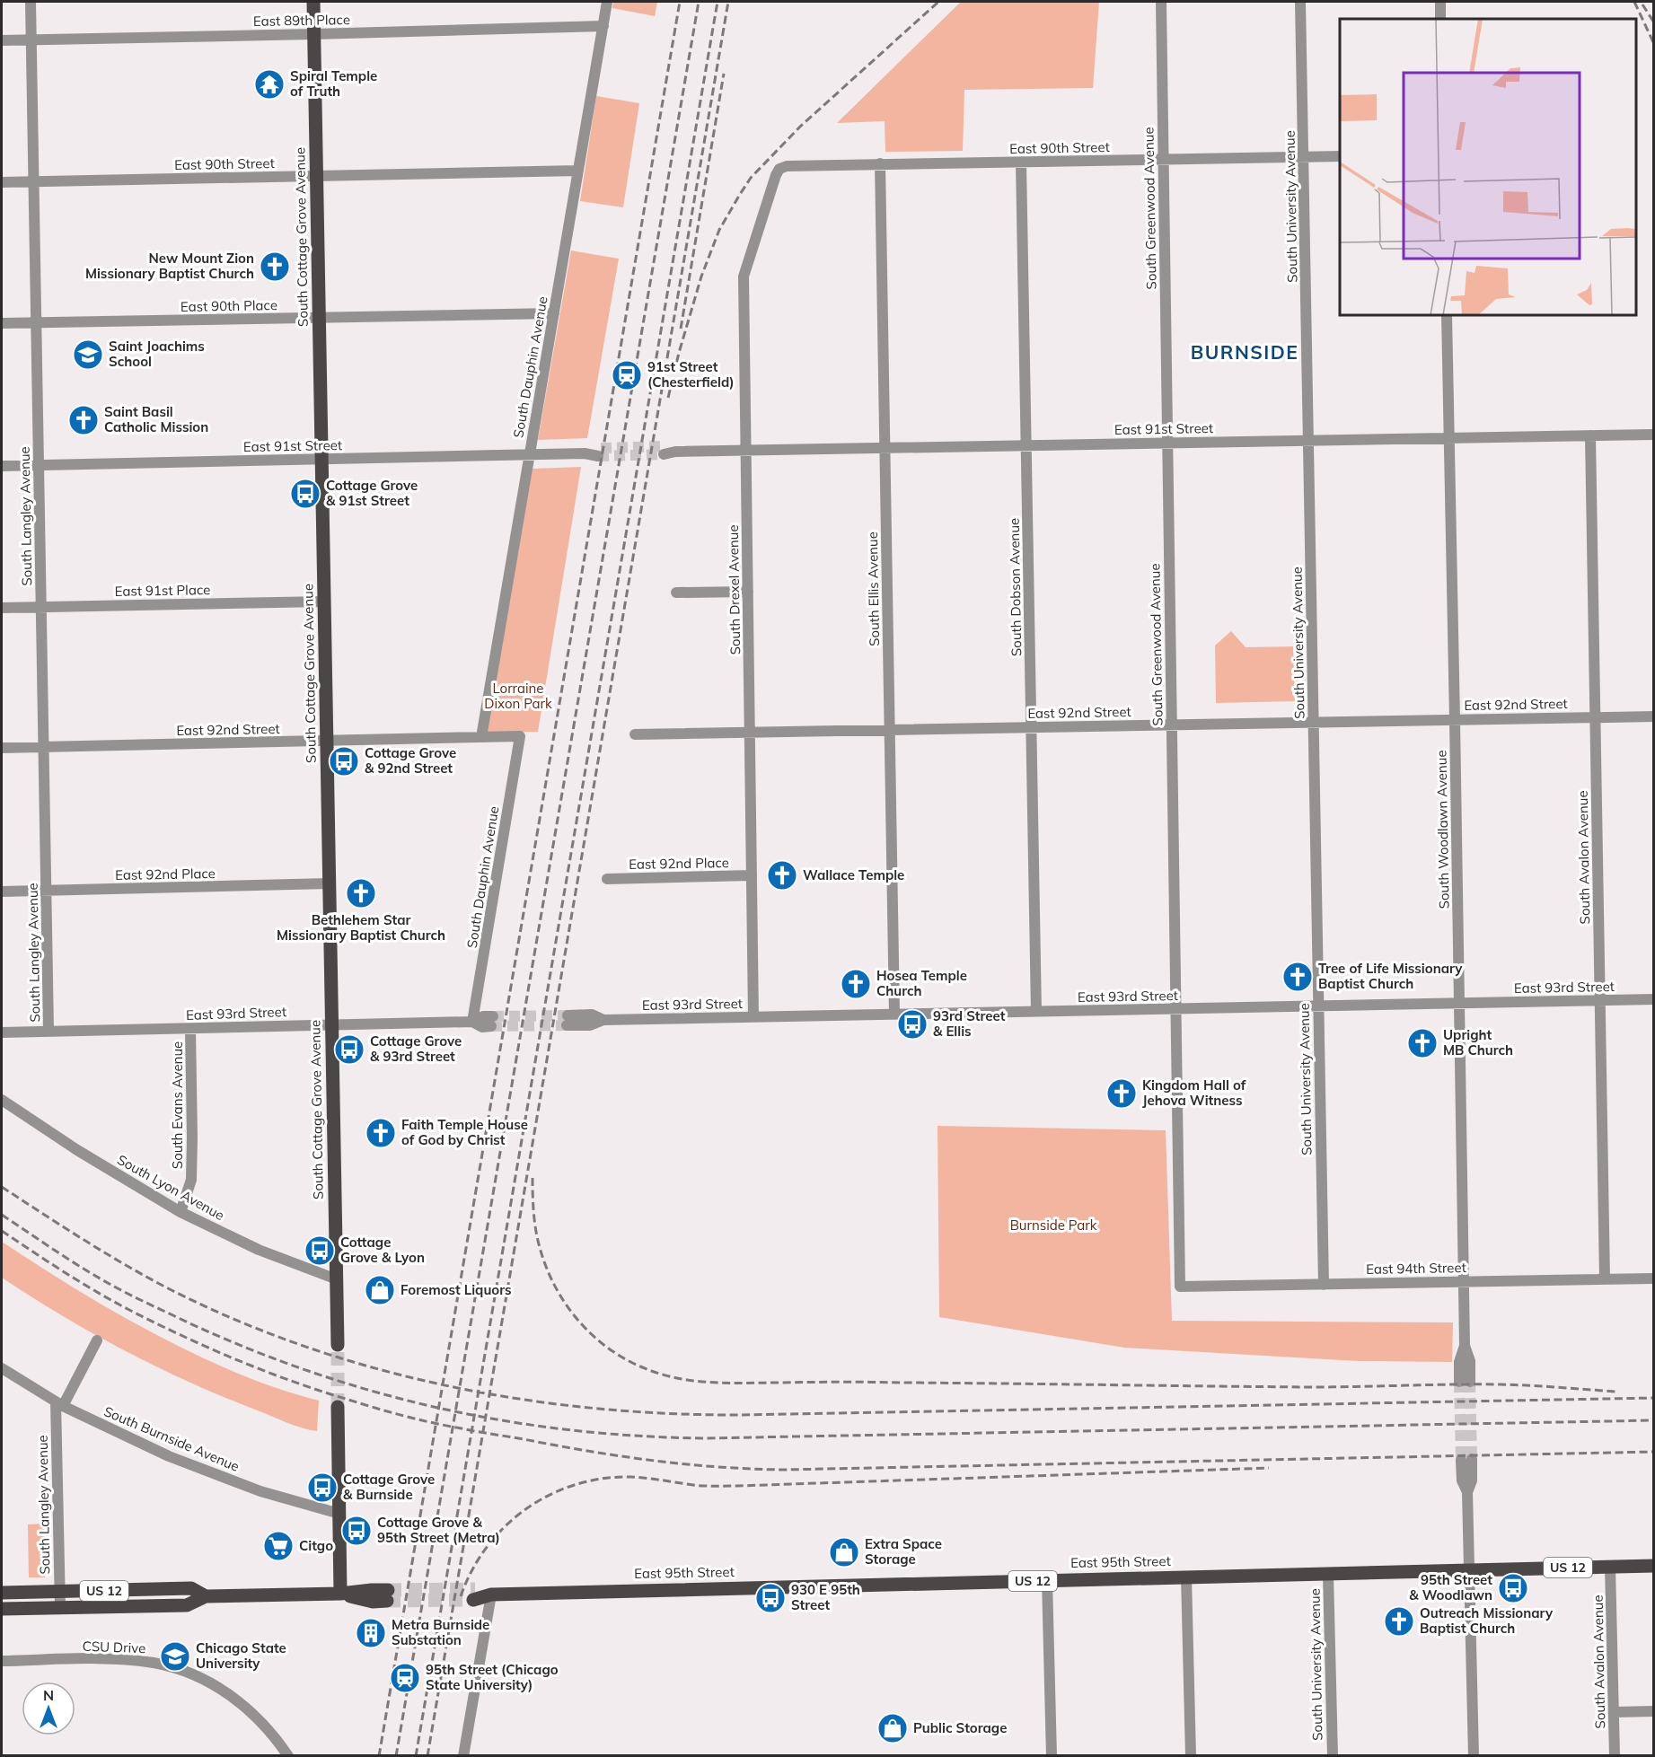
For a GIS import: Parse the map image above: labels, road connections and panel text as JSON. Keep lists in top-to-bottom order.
{
  "streets": {
    "main road": ["South Cottage Grove Avenue", "East 95th Street", "US 12"],
    "street": [
      "East 89th Place",
      "East 90th Street",
      "South University Avenue",
      "South Greenwood Avenue",
      "East 90th Place",
      "South Dauphin Avenue",
      "East 91st Street",
      "South Langley Avenue",
      "South Dobson Avenue",
      "South Ellis Avenue",
      "South Drexel Avenue",
      "East 91st Place",
      "East 92nd Street",
      "South Woodlawn Avenue",
      "South Avalon Avenue",
      "East 92nd Place",
      "East 93rd Street",
      "South Evans Avenue",
      "South Lyon Avenue",
      "East 94th Street",
      "South Burnside Avenue",
      "CSU Drive"
    ]
  },
  "crossings": [
    ["East 89th Place", "South Cottage Grove Avenue"],
    ["East 89th Place", "South Dauphin Avenue"],
    ["East 89th Place", "South Langley Avenue"],
    ["East 90th Street", "South University Avenue"],
    ["East 90th Street", "South Greenwood Avenue"],
    ["East 90th Street", "South Cottage Grove Avenue"],
    ["East 90th Street", "South Dauphin Avenue"],
    ["East 90th Street", "South Langley Avenue"],
    ["East 90th Street", "South Dobson Avenue"],
    ["East 90th Street", "South Ellis Avenue"],
    ["East 90th Street", "South Drexel Avenue"],
    ["South University Avenue", "East 91st Street"],
    ["South University Avenue", "East 92nd Street"],
    ["South University Avenue", "East 93rd Street"],
    ["South University Avenue", "East 94th Street"],
    ["South University Avenue", "East 95th Street"],
    ["South Greenwood Avenue", "East 91st Street"],
    ["South Greenwood Avenue", "East 92nd Street"],
    ["South Greenwood Avenue", "East 93rd Street"],
    ["South Greenwood Avenue", "East 94th Street"],
    ["South Cottage Grove Avenue", "East 90th Place"],
    ["South Cottage Grove Avenue", "East 91st Street"],
    ["South Cottage Grove Avenue", "East 91st Place"],
    ["South Cottage Grove Avenue", "East 92nd Street"],
    ["South Cottage Grove Avenue", "East 92nd Place"],
    ["South Cottage Grove Avenue", "East 93rd Street"],
    ["South Cottage Grove Avenue", "South Lyon Avenue"],
    ["East 90th Place", "South Dauphin Avenue"],
    ["East 90th Place", "South Langley Avenue"],
    ["South Dauphin Avenue", "East 91st Street"],
    ["South Dauphin Avenue", "East 92nd Street"],
    ["South Dauphin Avenue", "East 93rd Street"],
    ["East 91st Street", "South Langley Avenue"],
    ["East 91st Street", "South Dobson Avenue"],
    ["East 91st Street", "South Ellis Avenue"],
    ["East 91st Street", "South Drexel Avenue"],
    ["East 91st Street", "South Woodlawn Avenue"],
    ["East 91st Street", "South Avalon Avenue"],
    ["South Langley Avenue", "East 91st Place"],
    ["South Langley Avenue", "East 92nd Street"],
    ["South Langley Avenue", "East 92nd Place"],
    ["South Langley Avenue", "East 93rd Street"],
    ["South Langley Avenue", "South Burnside Avenue"],
    ["South Langley Avenue", "US 12"],
    ["South Dobson Avenue", "East 92nd Street"],
    ["South Dobson Avenue", "East 93rd Street"],
    ["South Ellis Avenue", "East 92nd Street"],
    ["South Ellis Avenue", "East 93rd Street"],
    ["South Drexel Avenue", "East 92nd Street"],
    ["South Drexel Avenue", "East 92nd Place"],
    ["South Drexel Avenue", "East 93rd Street"],
    ["East 92nd Street", "South Woodlawn Avenue"],
    ["East 92nd Street", "South Avalon Avenue"],
    ["South Woodlawn Avenue", "East 93rd Street"],
    ["South Woodlawn Avenue", "East 94th Street"],
    ["South Avalon Avenue", "East 93rd Street"],
    ["South Avalon Avenue", "East 94th Street"],
    ["South Avalon Avenue", "East 95th Street"],
    ["East 93rd Street", "South Evans Avenue"],
    ["South Evans Avenue", "South Lyon Avenue"]
  ],
  "districts": ["BURNSIDE"],
  "parks": ["Lorraine Dixon Park", "Burnside Park"],
  "places": {
    "temple": ["Spiral Temple of Truth"],
    "church": [
      "New Mount Zion Missionary Baptist Church",
      "Saint Basil Catholic Mission",
      "Wallace Temple",
      "Bethlehem Star Missionary Baptist Church",
      "Tree of Life Missionary Baptist Church",
      "Hosea Temple Church",
      "Upright MB Church",
      "Kingdom Hall of Jehova Witness",
      "Faith Temple House of God by Christ",
      "Outreach Missionary Baptist Church"
    ],
    "school or university": ["Saint Joachims School", "Chicago State University"],
    "station": ["91st Street (Chesterfield)", "95th Street (Chicago State University)"],
    "bus stop": [
      "Cottage Grove & 91st Street",
      "Cottage Grove & 92nd Street",
      "93rd Street & Ellis",
      "Cottage Grove & 93rd Street",
      "Cottage Grove & Lyon",
      "Cottage Grove & Burnside",
      "Cottage Grove & 95th Street (Metra)",
      "95th Street & Woodlawn",
      "930 E 95th Street"
    ],
    "shop": ["Foremost Liquors", "Extra Space Storage", "Public Storage"],
    "supermarket": ["Citgo"],
    "building": ["Metra Burnside Substation"]
  },
  "north": "top"
}
